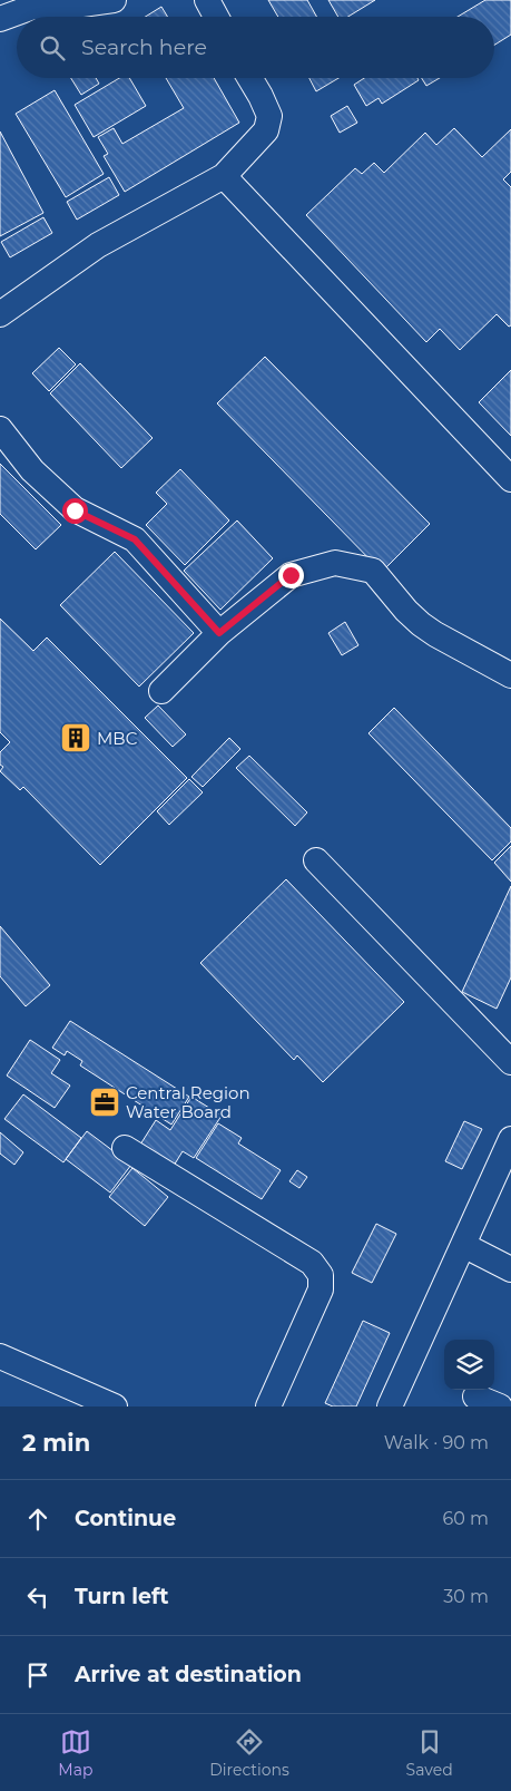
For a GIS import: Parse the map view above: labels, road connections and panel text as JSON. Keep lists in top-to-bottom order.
{
  "places": {
    "building": ["MBC"],
    "office": ["Central Region Water Board"]
  },
  "page": {
    "search": "Search here",
    "heading": ["2 min", "Walk · 90 m"],
    "list": [
      ["Continue", "60 m"],
      ["Turn left", "30 m"],
      "Arrive at destination"
    ],
    "nav": ["Map", "Directions", "Saved"]
  }
}
